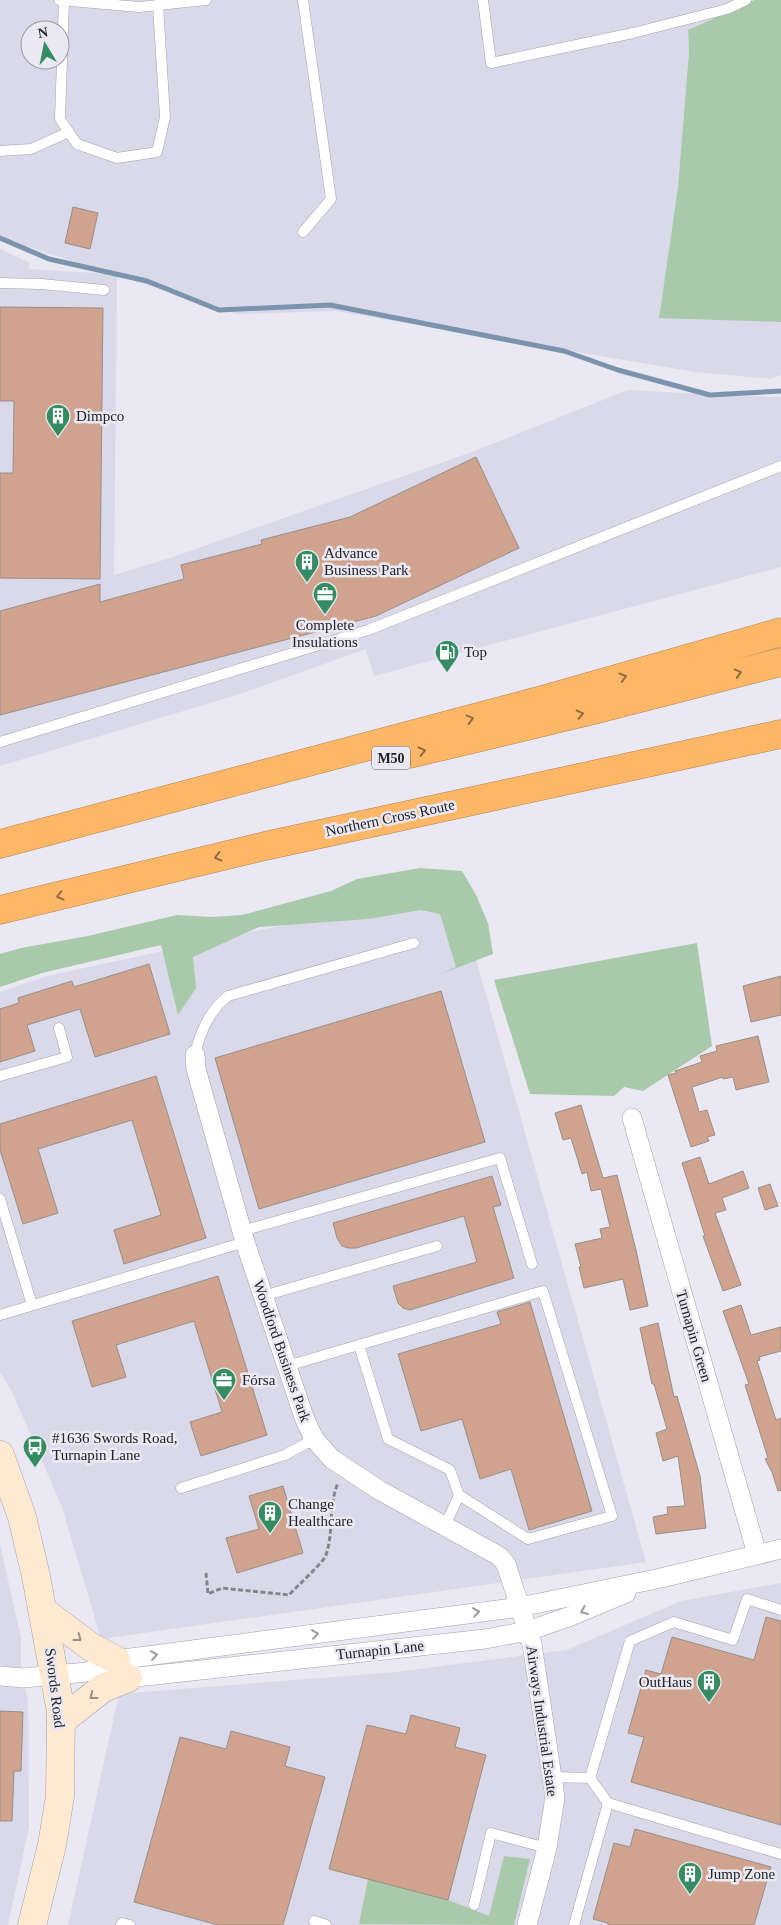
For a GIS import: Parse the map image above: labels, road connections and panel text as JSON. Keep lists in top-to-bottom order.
{
  "streets": {
    "highway": ["M50", "Northern Cross Route"],
    "main road": ["Swords Road"],
    "street": [
      "Turnapin Green",
      "Woodford Business Park",
      "Turnapin Lane",
      "Airways Industrial Estate"
    ]
  },
  "crossings": [
    ["Turnapin Green", "Turnapin Lane"],
    ["Woodford Business Park", "Turnapin Lane"],
    ["Woodford Business Park", "Airways Industrial Estate"],
    ["Turnapin Lane", "Swords Road"],
    ["Turnapin Lane", "Airways Industrial Estate"]
  ],
  "places": {
    "building": [
      "Dimpco",
      "Advance Business Park",
      "Change Healthcare",
      "OutHaus",
      "Jump Zone"
    ],
    "office": ["Complete Insulations", "Fórsa"],
    "fuel station": ["Top"],
    "bus stop": ["#1636 Swords Road, Turnapin Lane"]
  },
  "north": "top"
}
